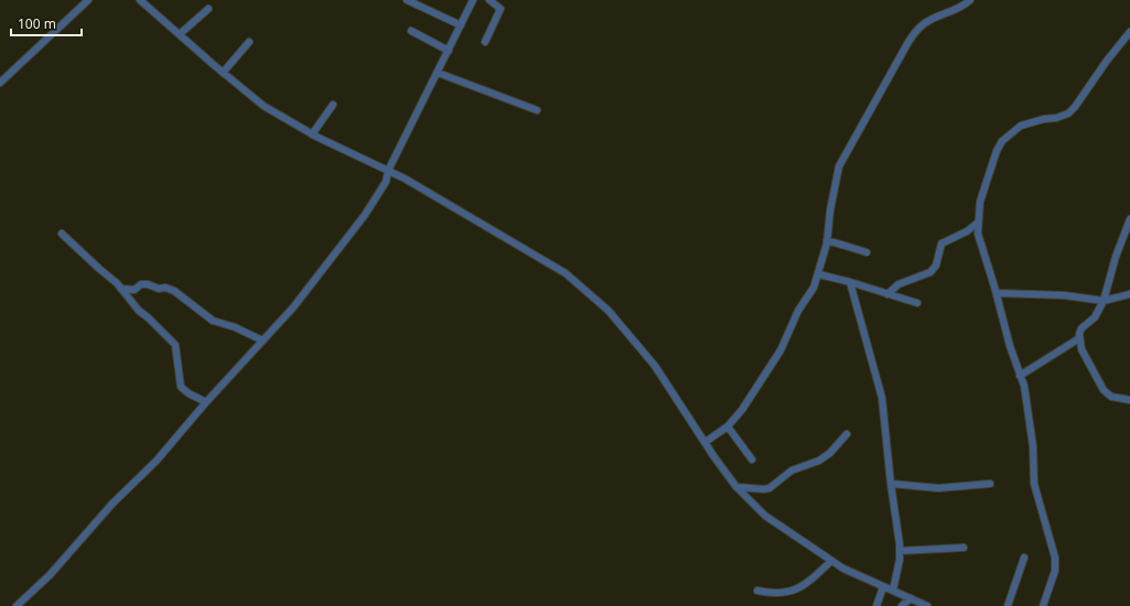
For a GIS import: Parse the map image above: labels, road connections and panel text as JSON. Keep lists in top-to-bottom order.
{
  "scale_bar": "100 m"
}
